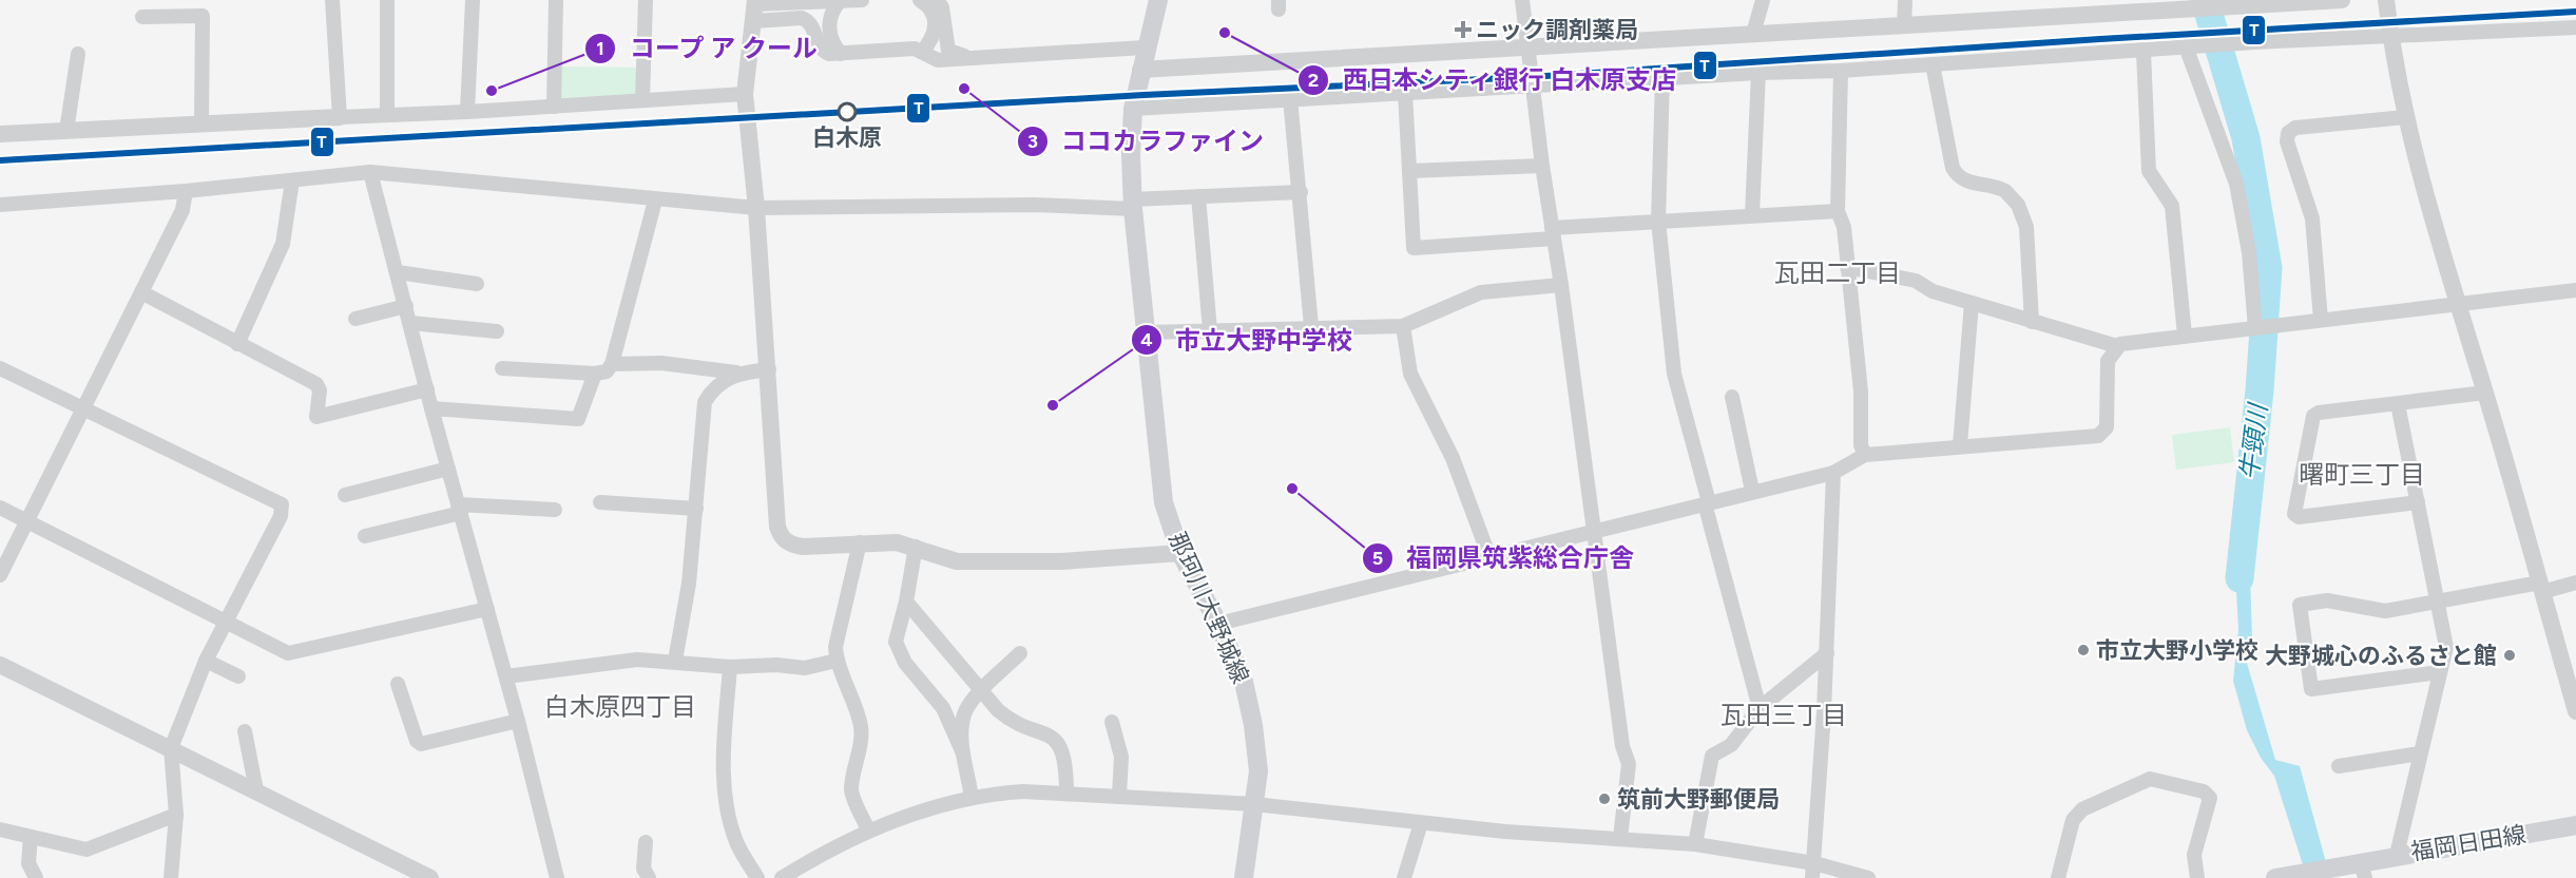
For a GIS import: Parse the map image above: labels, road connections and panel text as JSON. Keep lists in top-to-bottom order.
{
  "streets": {
    "main road": ["那珂川大野城線", "福岡日田線"]
  },
  "districts": [
    "瓦田二丁目",
    "曙町三丁目",
    "白木原四丁目",
    "瓦田三丁目"
  ],
  "water": ["牛頸川"],
  "places": {
    "health": ["ニック調剤薬局"],
    "other": [
      "西日本シティ銀行 白木原支店",
      "ココカラファイン",
      "コープ ア クール",
      "白木原",
      "市立大野中学校",
      "福岡県筑紫総合庁舎",
      "市立大野小学校",
      "大野城心のふるさと館",
      "筑前大野郵便局"
    ]
  },
  "lines": ["transit line T"]
}
